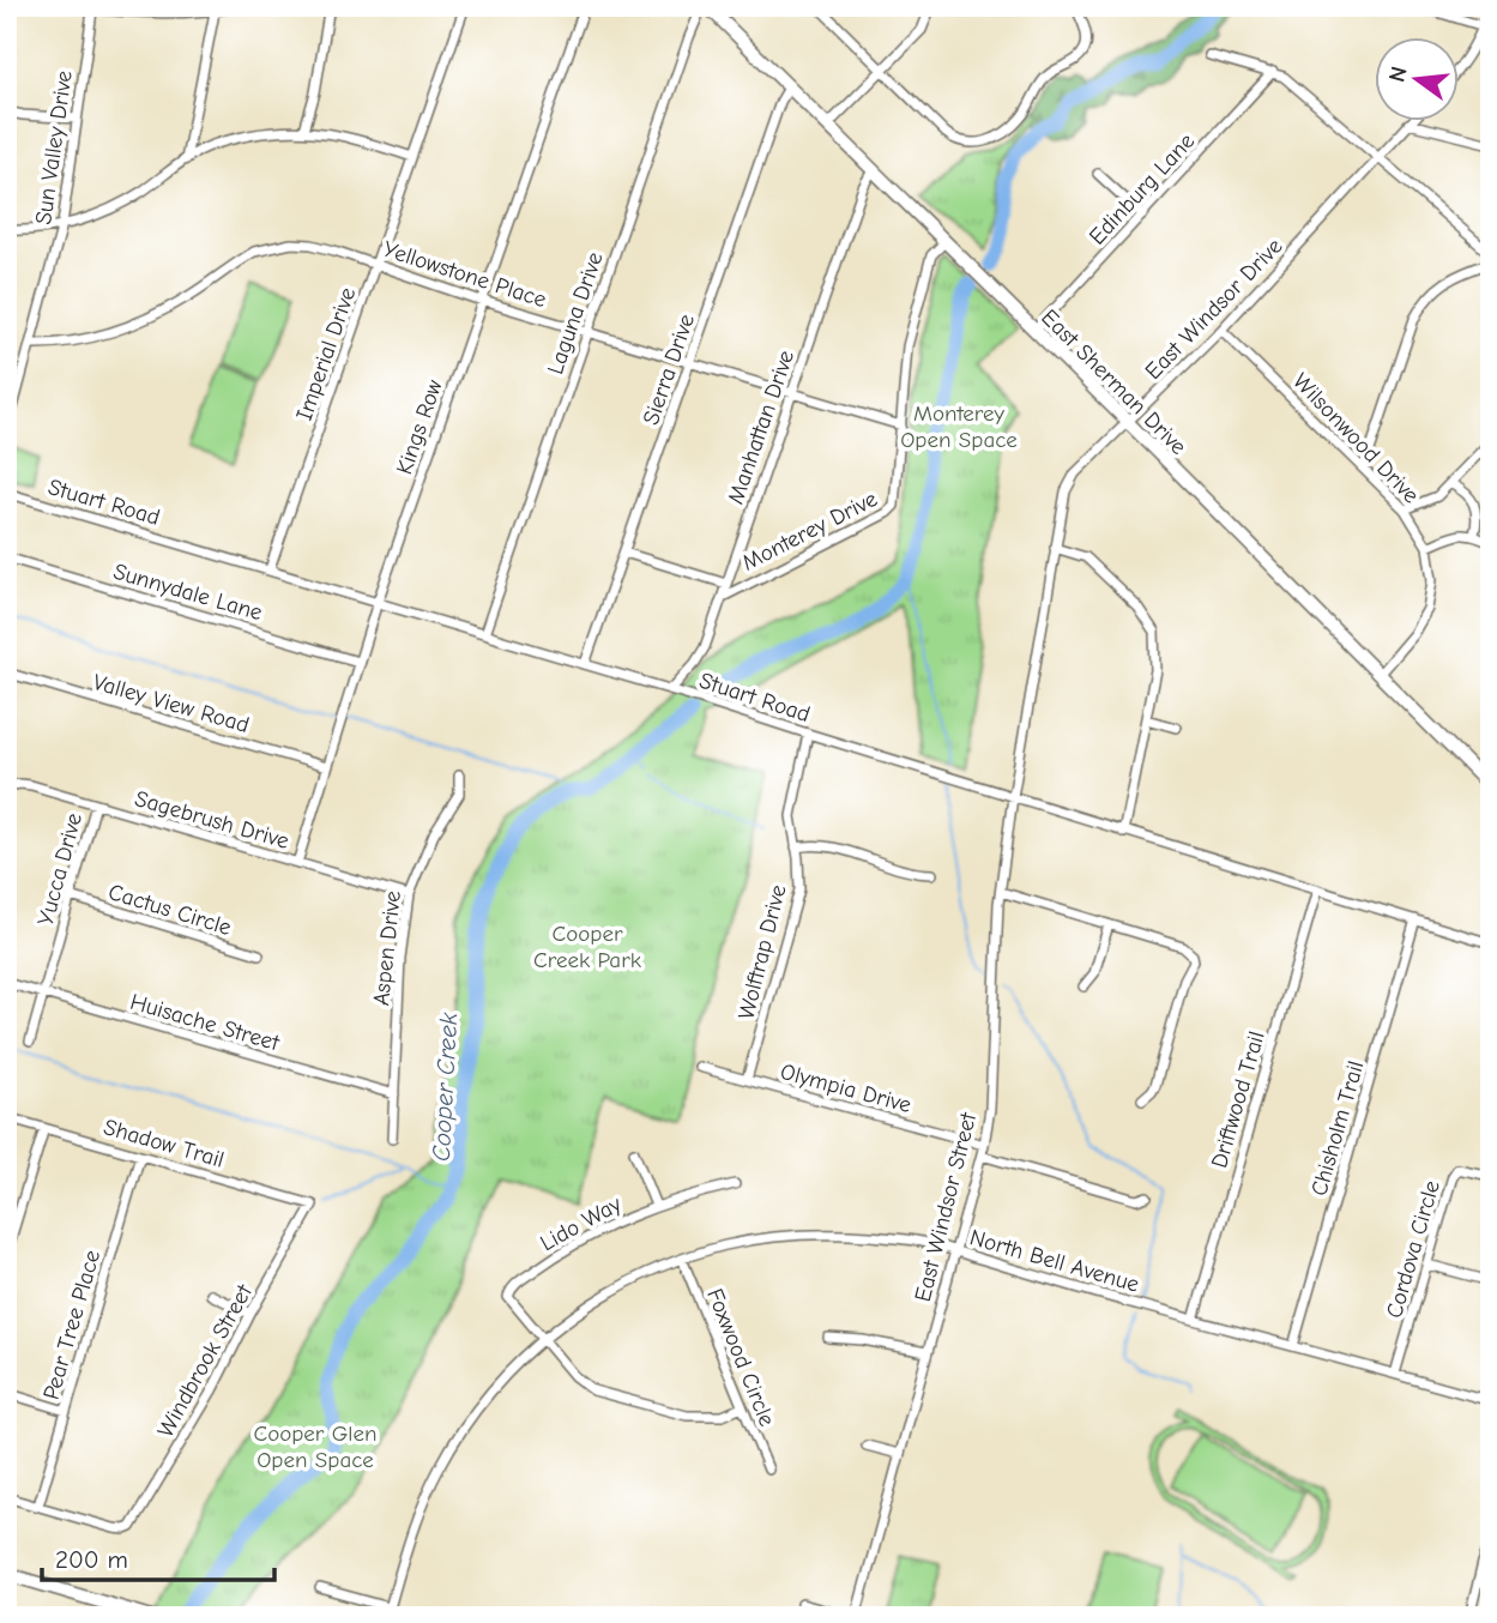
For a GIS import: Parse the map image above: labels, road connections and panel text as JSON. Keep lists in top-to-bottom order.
{
  "streets": {
    "main road": ["East Sherman Drive"],
    "street": [
      "Sun Valley Drive",
      "Edinburg Lane",
      "Yellowstone Place",
      "East Windsor Drive",
      "Laguna Drive",
      "Imperial Drive",
      "Sierra Drive",
      "Kings Row",
      "Manhattan Drive",
      "Wilsonwood Drive",
      "Stuart Road",
      "Monterey Drive",
      "Sunnydale Lane",
      "Valley View Road",
      "Sagebrush Drive",
      "Yucca Drive",
      "Cactus Circle",
      "Aspen Drive",
      "Wolftrap Drive",
      "Huisache Street",
      "Olympia Drive",
      "Driftwood Trail",
      "Chisholm Trail",
      "Shadow Trail",
      "East Windsor Street",
      "Lido Way",
      "Cordova Circle",
      "North Bell Avenue",
      "Pear Tree Place",
      "Foxwood Circle",
      "Windbrook Street"
    ]
  },
  "crossings": [
    ["Sun Valley Drive", "Yellowstone Place"],
    ["Edinburg Lane", "East Sherman Drive"],
    ["Yellowstone Place", "Laguna Drive"],
    ["Yellowstone Place", "Imperial Drive"],
    ["Yellowstone Place", "Sierra Drive"],
    ["Yellowstone Place", "Kings Row"],
    ["Yellowstone Place", "Manhattan Drive"],
    ["Yellowstone Place", "Monterey Drive"],
    ["East Windsor Drive", "East Sherman Drive"],
    ["East Windsor Drive", "Wilsonwood Drive"],
    ["East Windsor Drive", "Stuart Road"],
    ["East Windsor Drive", "East Windsor Street"],
    ["Laguna Drive", "East Sherman Drive"],
    ["Laguna Drive", "Stuart Road"],
    ["Imperial Drive", "Stuart Road"],
    ["Sierra Drive", "East Sherman Drive"],
    ["Sierra Drive", "Stuart Road"],
    ["East Sherman Drive", "Manhattan Drive"],
    ["East Sherman Drive", "Wilsonwood Drive"],
    ["East Sherman Drive", "Monterey Drive"],
    ["Kings Row", "Stuart Road"],
    ["Kings Row", "Sunnydale Lane"],
    ["Kings Row", "Valley View Road"],
    ["Kings Row", "Sagebrush Drive"],
    ["Manhattan Drive", "Stuart Road"],
    ["Manhattan Drive", "Monterey Drive"],
    ["Stuart Road", "Wolftrap Drive"],
    ["Stuart Road", "Driftwood Trail"],
    ["Stuart Road", "Chisholm Trail"],
    ["Stuart Road", "East Windsor Street"],
    ["Sagebrush Drive", "Yucca Drive"],
    ["Sagebrush Drive", "Aspen Drive"],
    ["Yucca Drive", "Cactus Circle"],
    ["Yucca Drive", "Huisache Street"],
    ["Aspen Drive", "Huisache Street"],
    ["Wolftrap Drive", "Olympia Drive"],
    ["Olympia Drive", "East Windsor Street"],
    ["Driftwood Trail", "North Bell Avenue"],
    ["Chisholm Trail", "North Bell Avenue"],
    ["Shadow Trail", "Pear Tree Place"],
    ["Shadow Trail", "Windbrook Street"],
    ["East Windsor Street", "North Bell Avenue"],
    ["Lido Way", "North Bell Avenue"],
    ["Cordova Circle", "North Bell Avenue"],
    ["North Bell Avenue", "Foxwood Circle"],
    ["Pear Tree Place", "Windbrook Street"]
  ],
  "water": ["Cooper Creek"],
  "parks": ["Monterey Open Space", "Cooper Creek Park", "Cooper Glen Open Space"],
  "scale_bar": "200 m",
  "north": "left"
}
